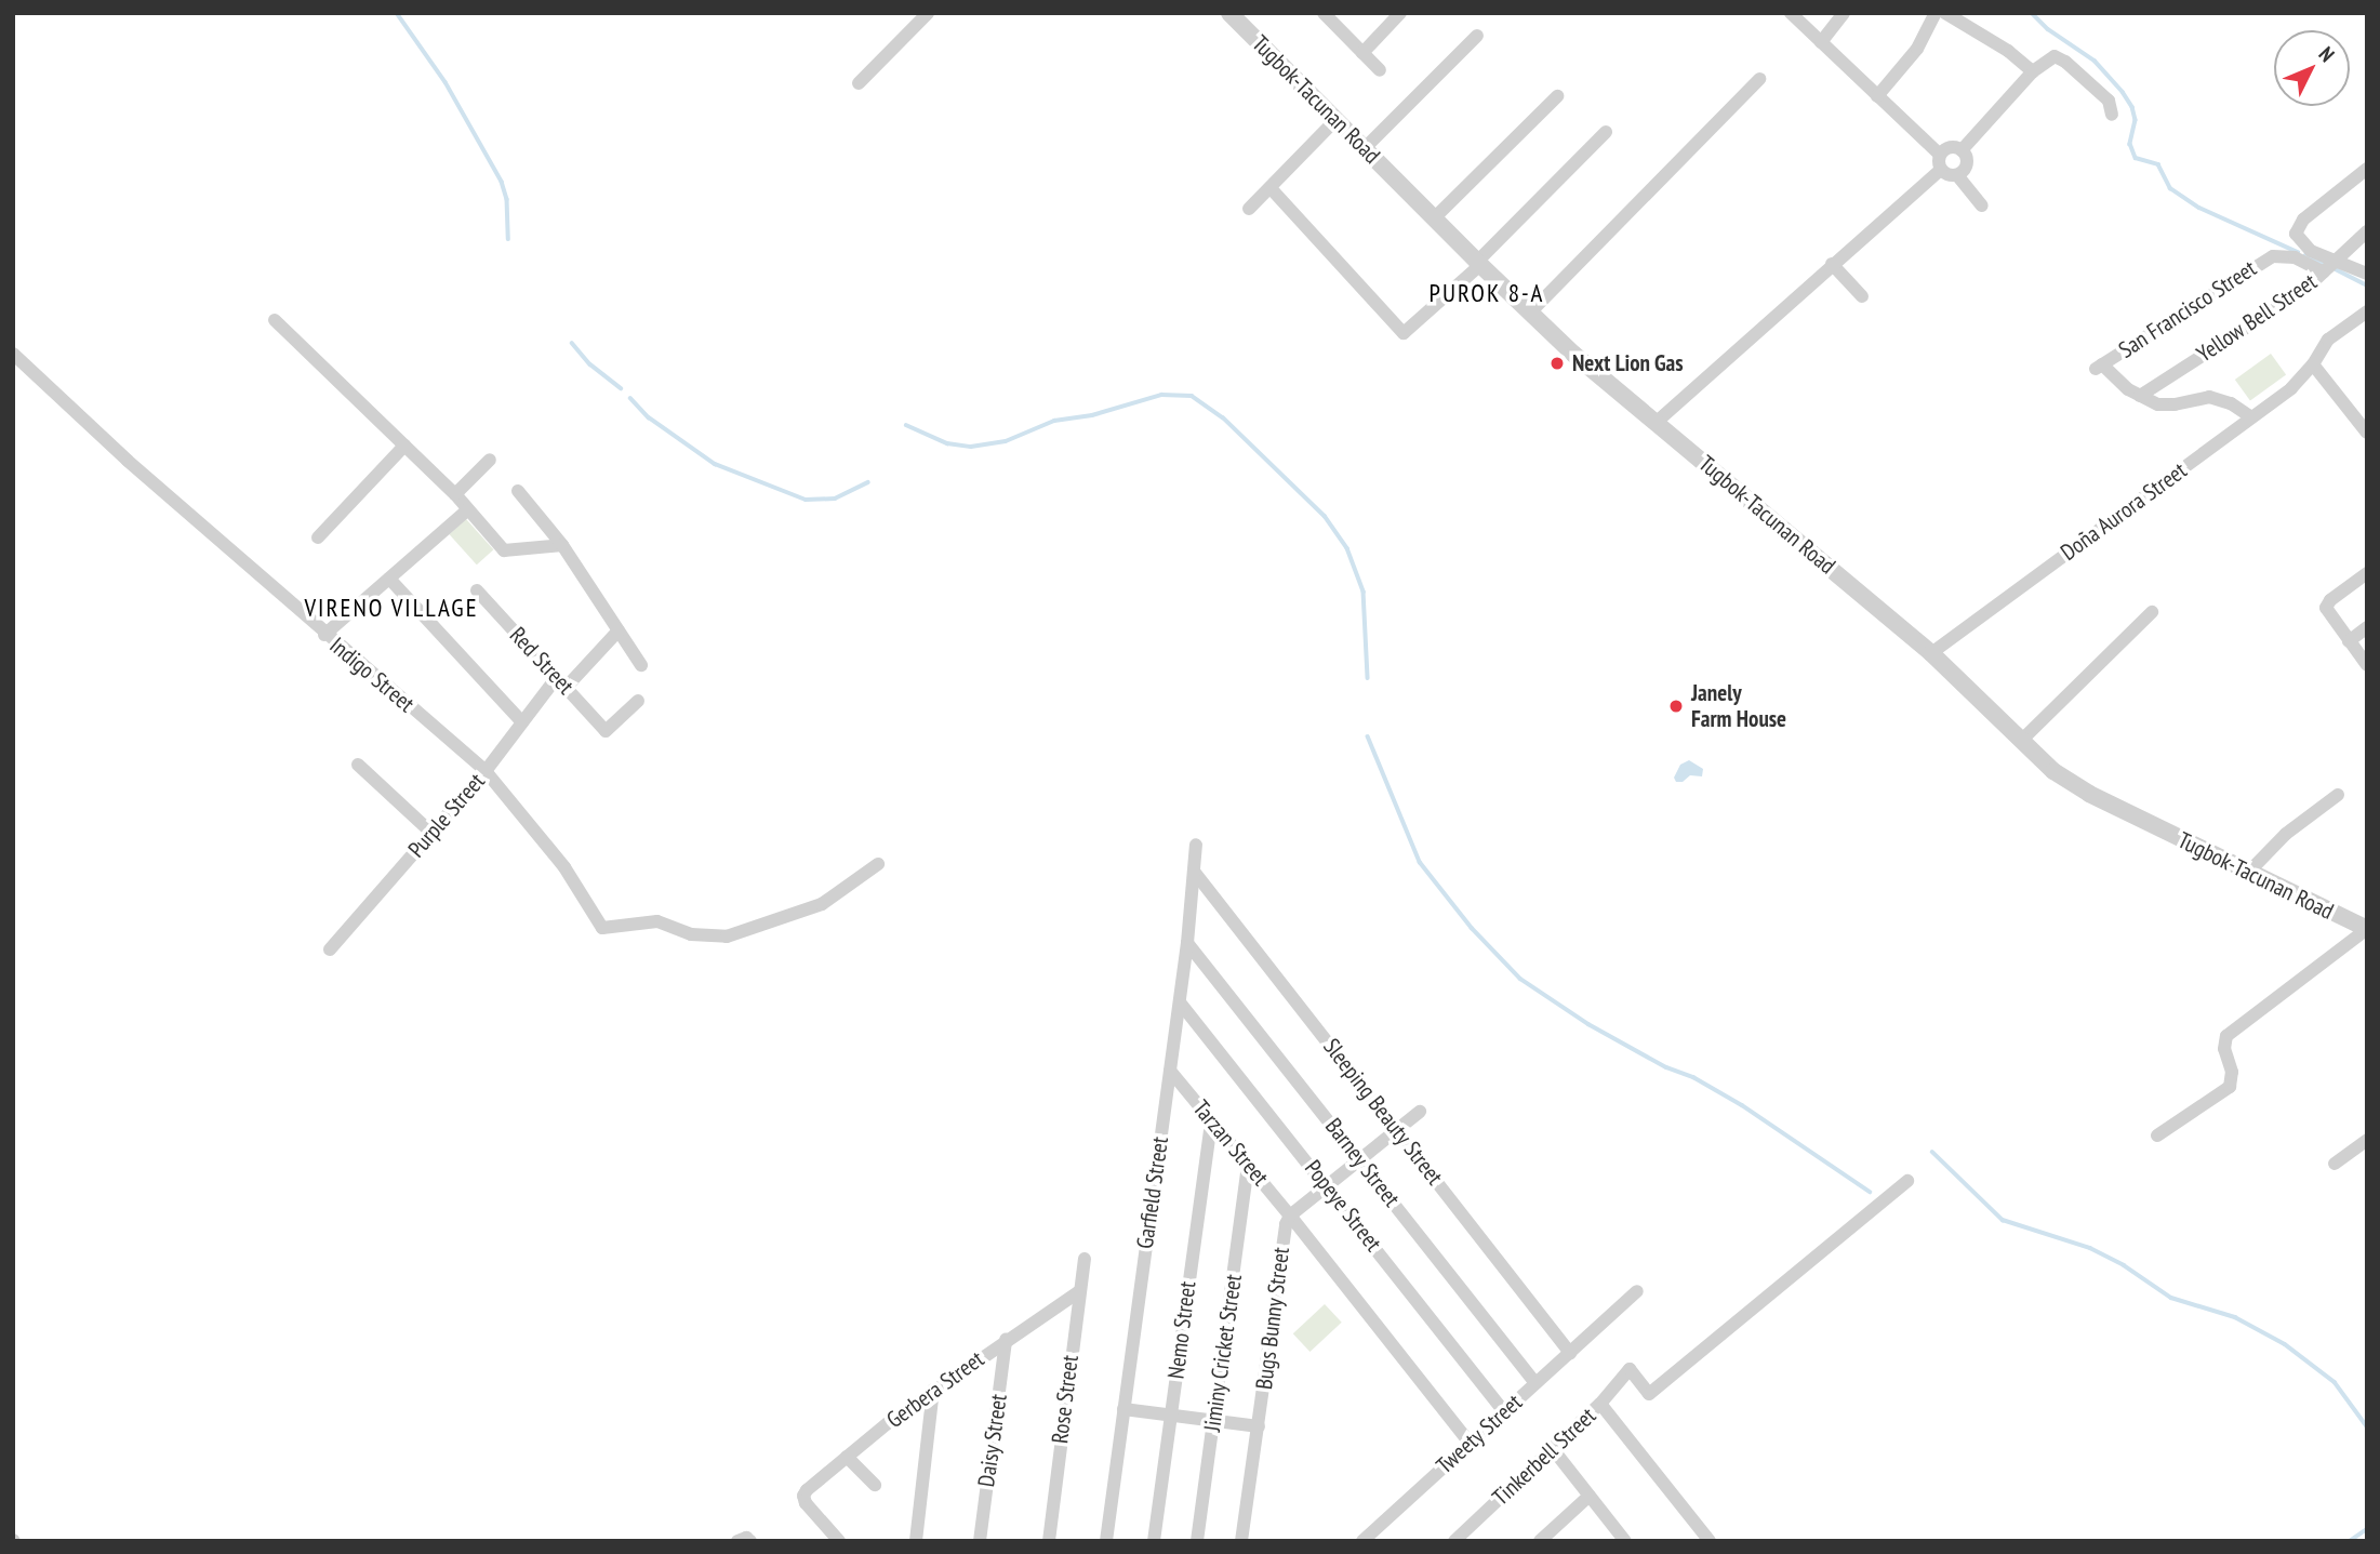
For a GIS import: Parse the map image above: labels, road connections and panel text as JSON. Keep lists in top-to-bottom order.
{
  "streets": {
    "street": [
      "Tugbok-Tacunan Road",
      "San Francisco Street",
      "Yellow Bell Street",
      "Doña Aurora Street",
      "Red Street",
      "Indigo Street",
      "Purple Street",
      "Sleeping Beauty Street",
      "Tarzan Street",
      "Barney Street",
      "Garfield Street",
      "Popeye Street",
      "Bugs Bunny Street",
      "Nemo Street",
      "Jiminy Cricket Street",
      "Gerbera Street",
      "Rose Street",
      "Tweety Street",
      "Daisy Street",
      "Tinkerbell Street"
    ]
  },
  "crossings": [
    ["Tugbok-Tacunan Road", "Doña Aurora Street"],
    ["San Francisco Street", "Yellow Bell Street"],
    ["Red Street", "Purple Street"],
    ["Indigo Street", "Purple Street"],
    ["Sleeping Beauty Street", "Garfield Street"],
    ["Sleeping Beauty Street", "Bugs Bunny Street"],
    ["Sleeping Beauty Street", "Tweety Street"],
    ["Tarzan Street", "Garfield Street"],
    ["Tarzan Street", "Popeye Street"],
    ["Tarzan Street", "Bugs Bunny Street"],
    ["Tarzan Street", "Nemo Street"],
    ["Tarzan Street", "Jiminy Cricket Street"],
    ["Barney Street", "Garfield Street"],
    ["Barney Street", "Bugs Bunny Street"],
    ["Barney Street", "Tweety Street"],
    ["Garfield Street", "Popeye Street"],
    ["Popeye Street", "Bugs Bunny Street"],
    ["Popeye Street", "Tweety Street"],
    ["Gerbera Street", "Rose Street"],
    ["Gerbera Street", "Daisy Street"]
  ],
  "districts": ["PUROK 8-A", "VIRENO VILLAGE"],
  "places": ["Next Lion Gas", "Janely Farm House"],
  "north": "top right"
}
